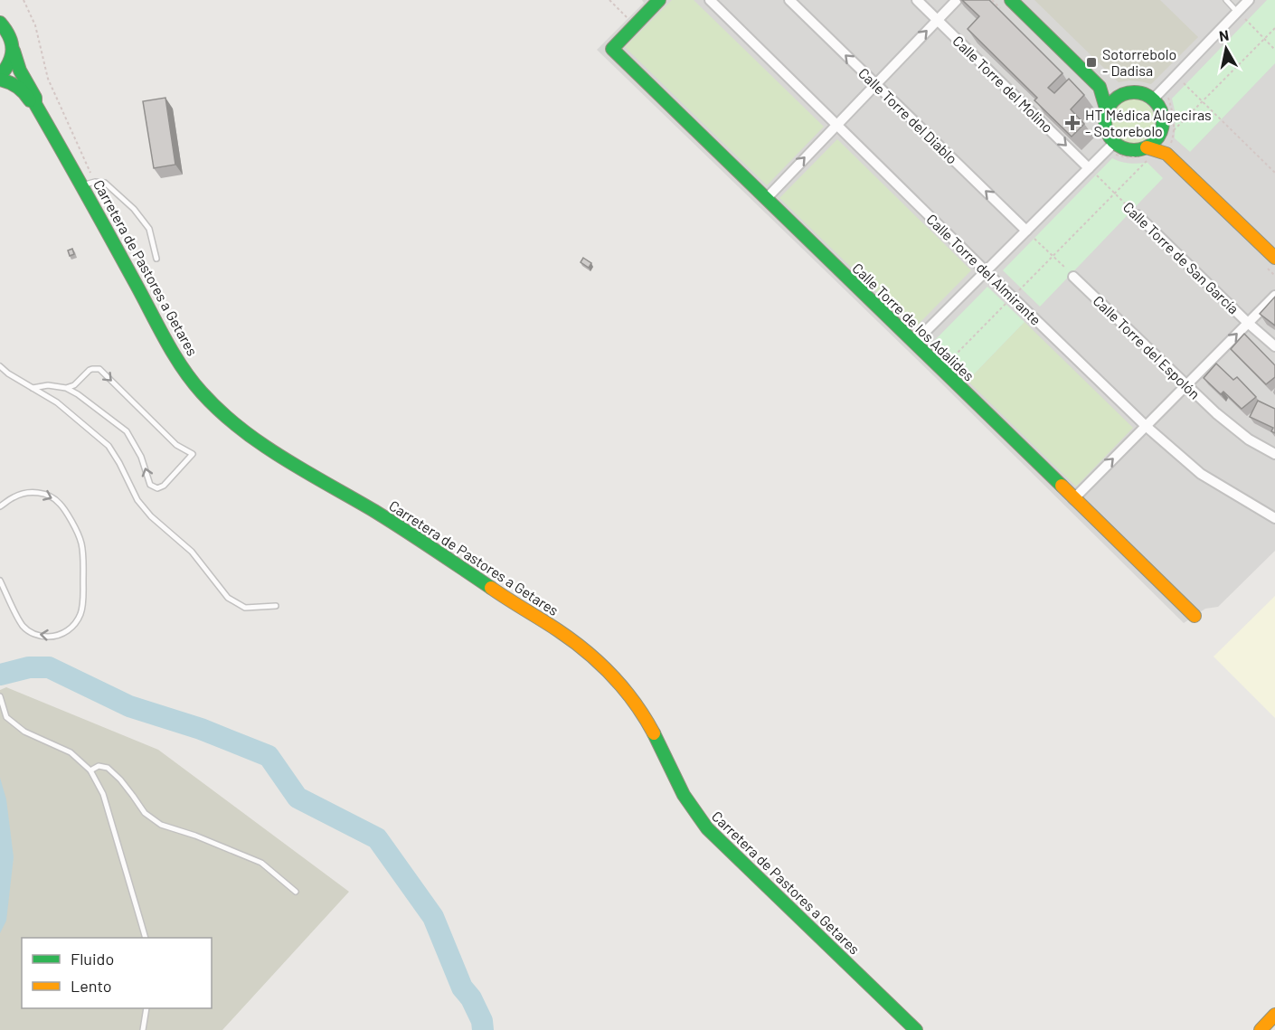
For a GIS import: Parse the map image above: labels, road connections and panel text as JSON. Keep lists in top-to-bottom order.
{
  "streets": {
    "main road": ["Carretera de Pastores a Getares", "Calle Torre de los Adalides"],
    "street": [
      "Calle Torre del Molino",
      "Calle Torre del Diablo",
      "Calle Torre de San García",
      "Calle Torre del Almirante",
      "Calle Torre del Espolón"
    ]
  },
  "crossings": [
    ["Calle Torre del Molino", "Calle Torre de San García"]
  ],
  "one_way": ["Calle Torre del Molino", "Calle Torre del Diablo"],
  "places": {
    "transit": ["Sotorrebolo - Dadisa"],
    "health": ["HT Médica Algeciras - Sotorebolo"]
  },
  "legend": ["Fluido", "Lento"],
  "north": "top"
}
